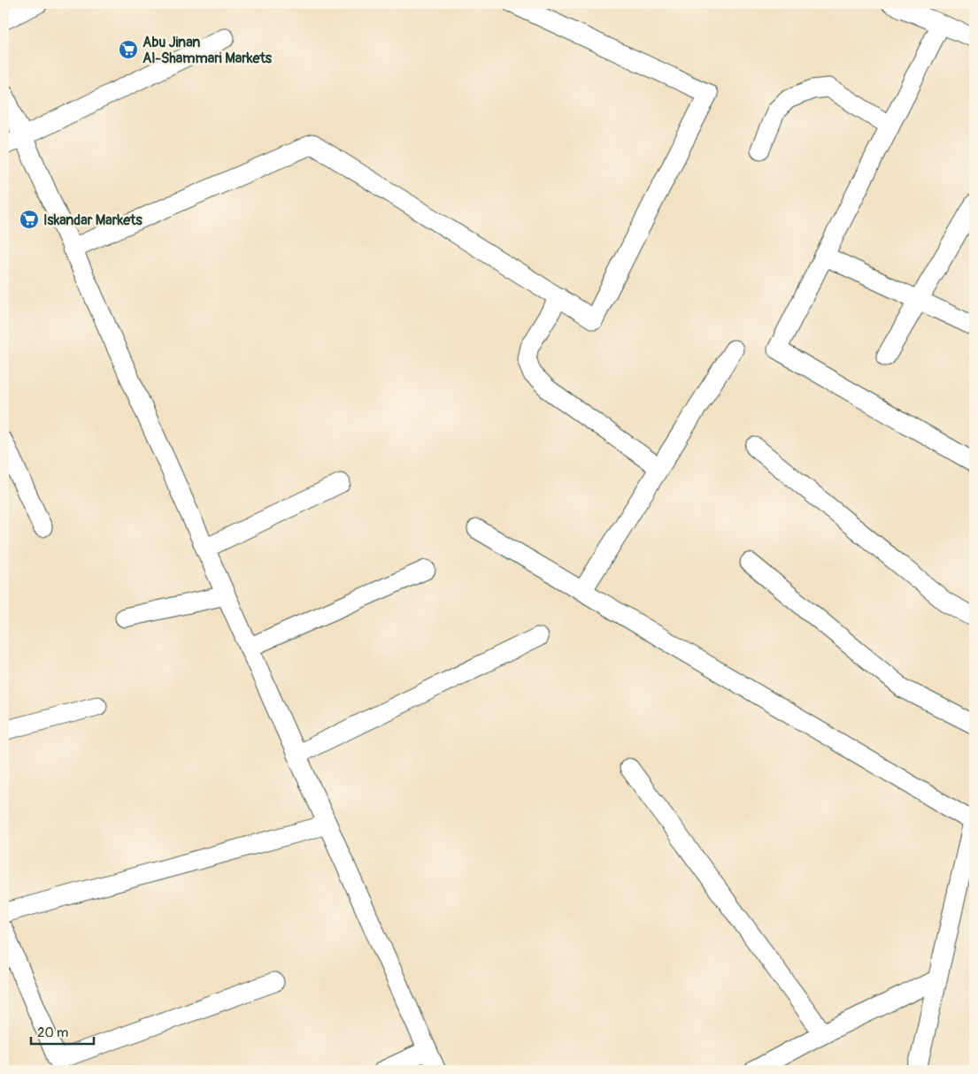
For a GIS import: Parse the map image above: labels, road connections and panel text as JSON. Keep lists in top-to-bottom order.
{
  "places": {
    "supermarket": ["Abu Jinan Al-Shammari Markets", "Iskandar Markets"]
  },
  "scale_bar": "20 m"
}
